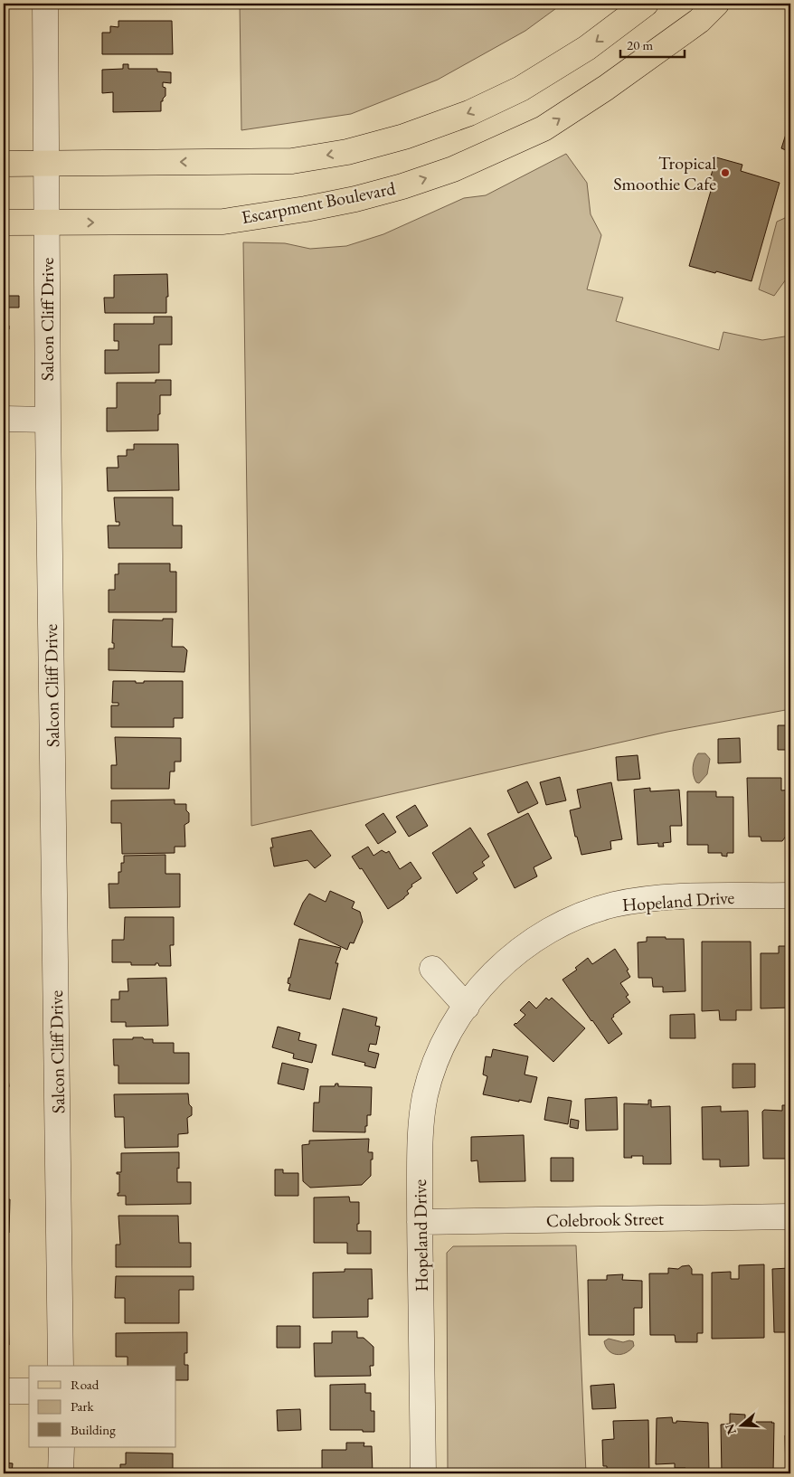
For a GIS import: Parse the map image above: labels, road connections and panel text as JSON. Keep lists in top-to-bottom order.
{
  "streets": {
    "main road": ["Escarpment Boulevard"],
    "street": ["Salcon Cliff Drive", "Hopeland Drive", "Colebrook Street"]
  },
  "crossings": [
    ["Escarpment Boulevard", "Salcon Cliff Drive"],
    ["Hopeland Drive", "Colebrook Street"]
  ],
  "places": ["Tropical Smoothie Cafe"],
  "legend": ["Road", "Park", "Building"],
  "scale_bar": "20 m",
  "north": "left"
}
